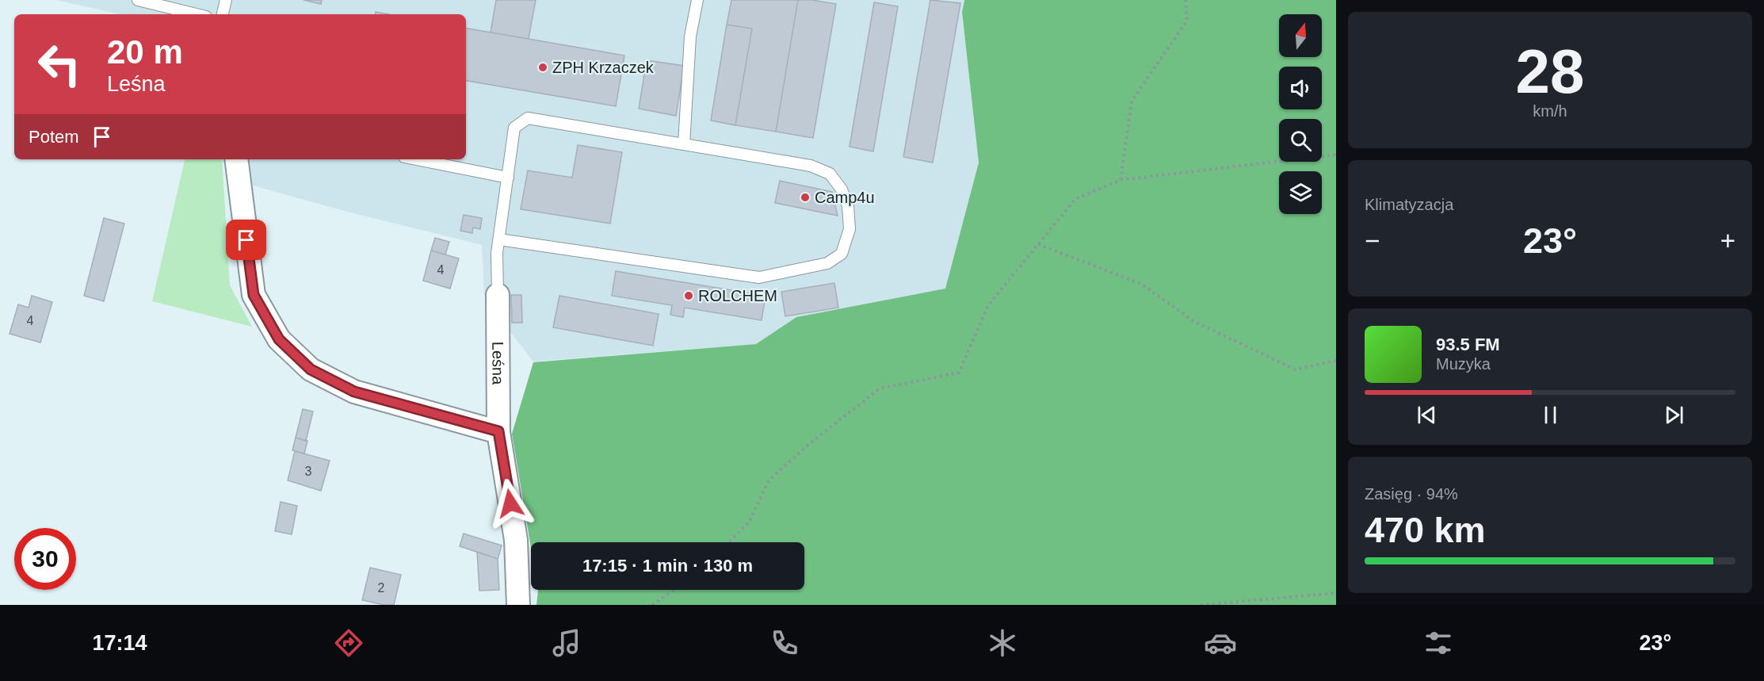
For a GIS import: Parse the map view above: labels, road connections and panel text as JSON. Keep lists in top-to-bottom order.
{
  "streets": {
    "street": ["Leśna"]
  },
  "places": ["ZPH Krzaczek", "Camp4u", "ROLCHEM"],
  "house_numbers": [
    "4",
    "4",
    "3",
    "2"
  ],
  "north": "top",
  "page": {
    "tile": [
      ["28", "km/h"],
      "Klimatyzacja",
      ["Zasięg · 94%", "470 km"]
    ],
    "turn": ["20 m", "Leśna"],
    "then": "Potem",
    "heat": ["−", "23°", "+"],
    "song": ["93.5 FM", "Muzyka"],
    "limit": "30",
    "trip": "17:15 · 1 min · 130 m",
    "tabs": ["17:14", "23°"]
  }
}
